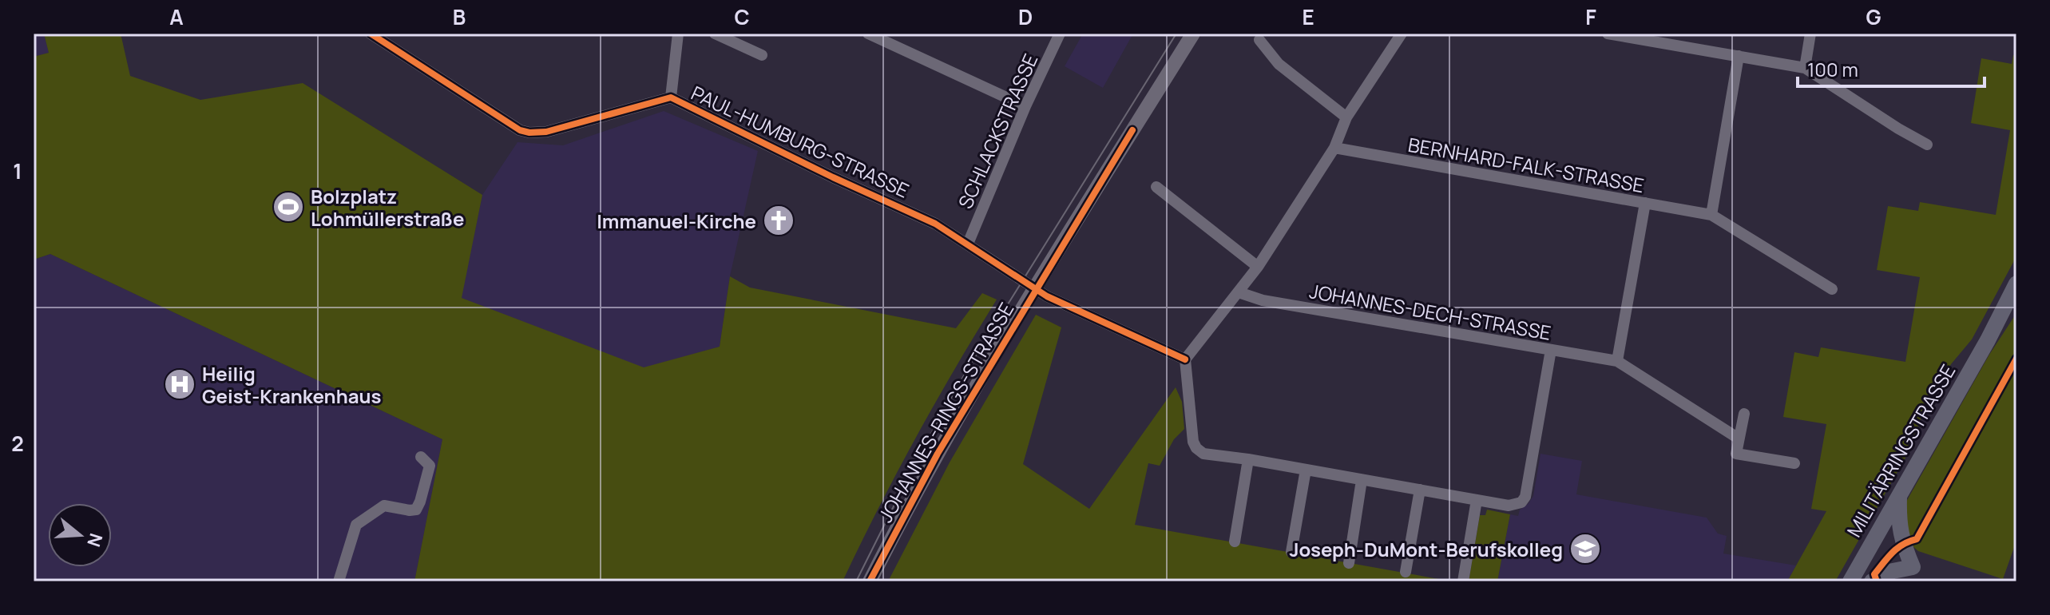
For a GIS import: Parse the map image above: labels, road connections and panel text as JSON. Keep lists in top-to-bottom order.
{
  "streets": {
    "main road": ["MILITÄRRINGSTRASSE"],
    "street": [
      "SCHLACKSTRASSE",
      "PAUL-HUMBURG-STRASSE",
      "BERNHARD-FALK-STRASSE",
      "JOHANNES-DECH-STRASSE",
      "JOHANNES-RINGS-STRASSE"
    ]
  },
  "crossings": [
    ["SCHLACKSTRASSE", "PAUL-HUMBURG-STRASSE"],
    ["PAUL-HUMBURG-STRASSE", "JOHANNES-RINGS-STRASSE"]
  ],
  "places": {
    "sports": ["Bolzplatz Lohmüllerstraße"],
    "church": ["Immanuel-Kirche"],
    "hospital": ["Heilig Geist-Krankenhaus"],
    "school or university": ["Joseph-DuMont-Berufskolleg"]
  },
  "scale_bar": "100 m",
  "north": "right",
  "grid": {
    "columns": [
      "A",
      "B",
      "C",
      "D",
      "E",
      "F",
      "G"
    ],
    "rows": ["1", "2"]
  }
}
